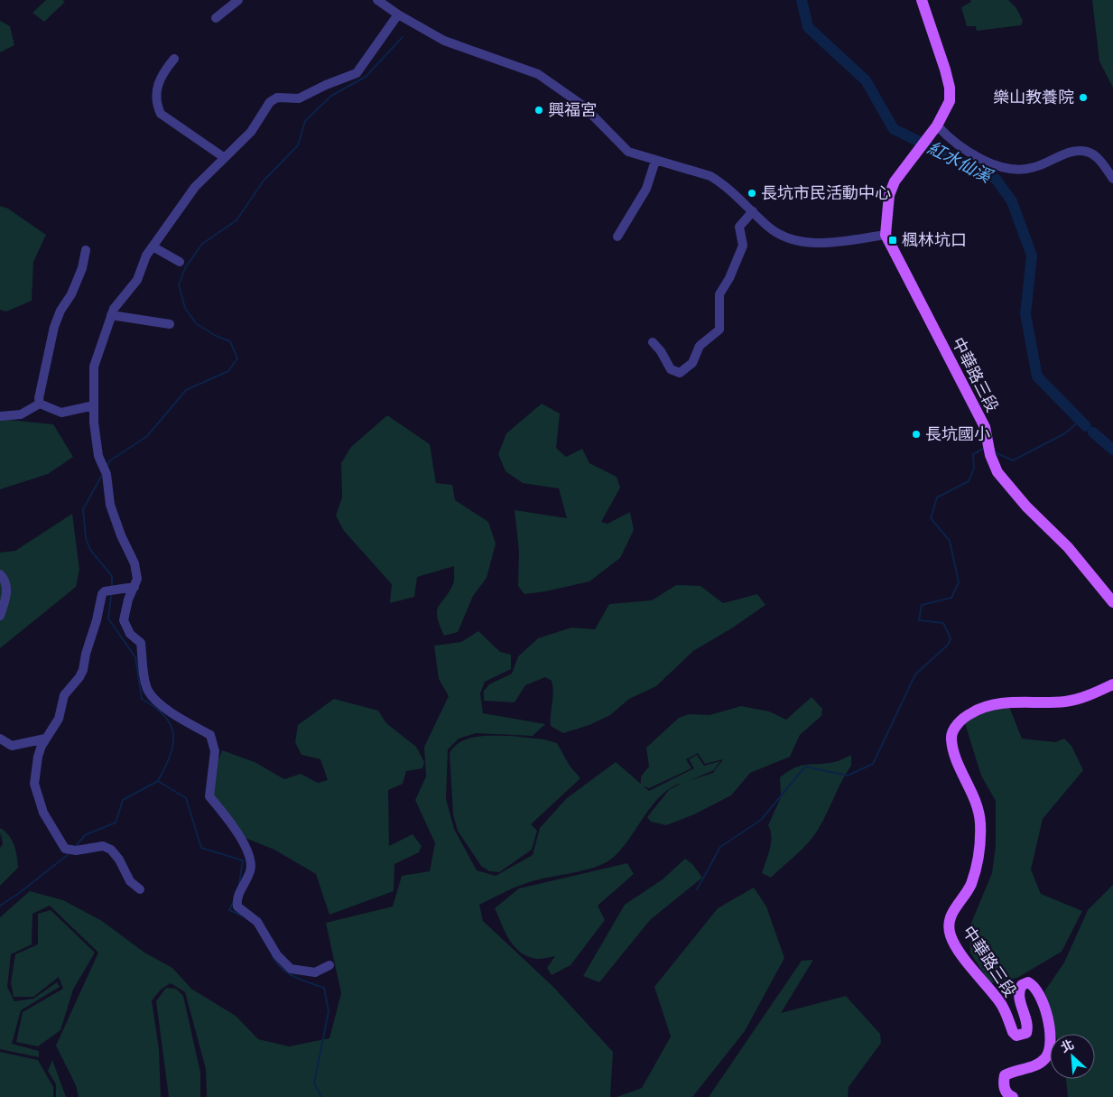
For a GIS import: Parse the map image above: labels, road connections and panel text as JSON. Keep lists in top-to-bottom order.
{
  "streets": {
    "main road": ["中華路三段"]
  },
  "water": ["紅水仙溪"],
  "places": {
    "other": [
      "樂山教養院",
      "興福宮",
      "長坑市民活動中心",
      "長坑國小"
    ],
    "transit": ["楓林坑口"]
  },
  "north": "top left"
}
